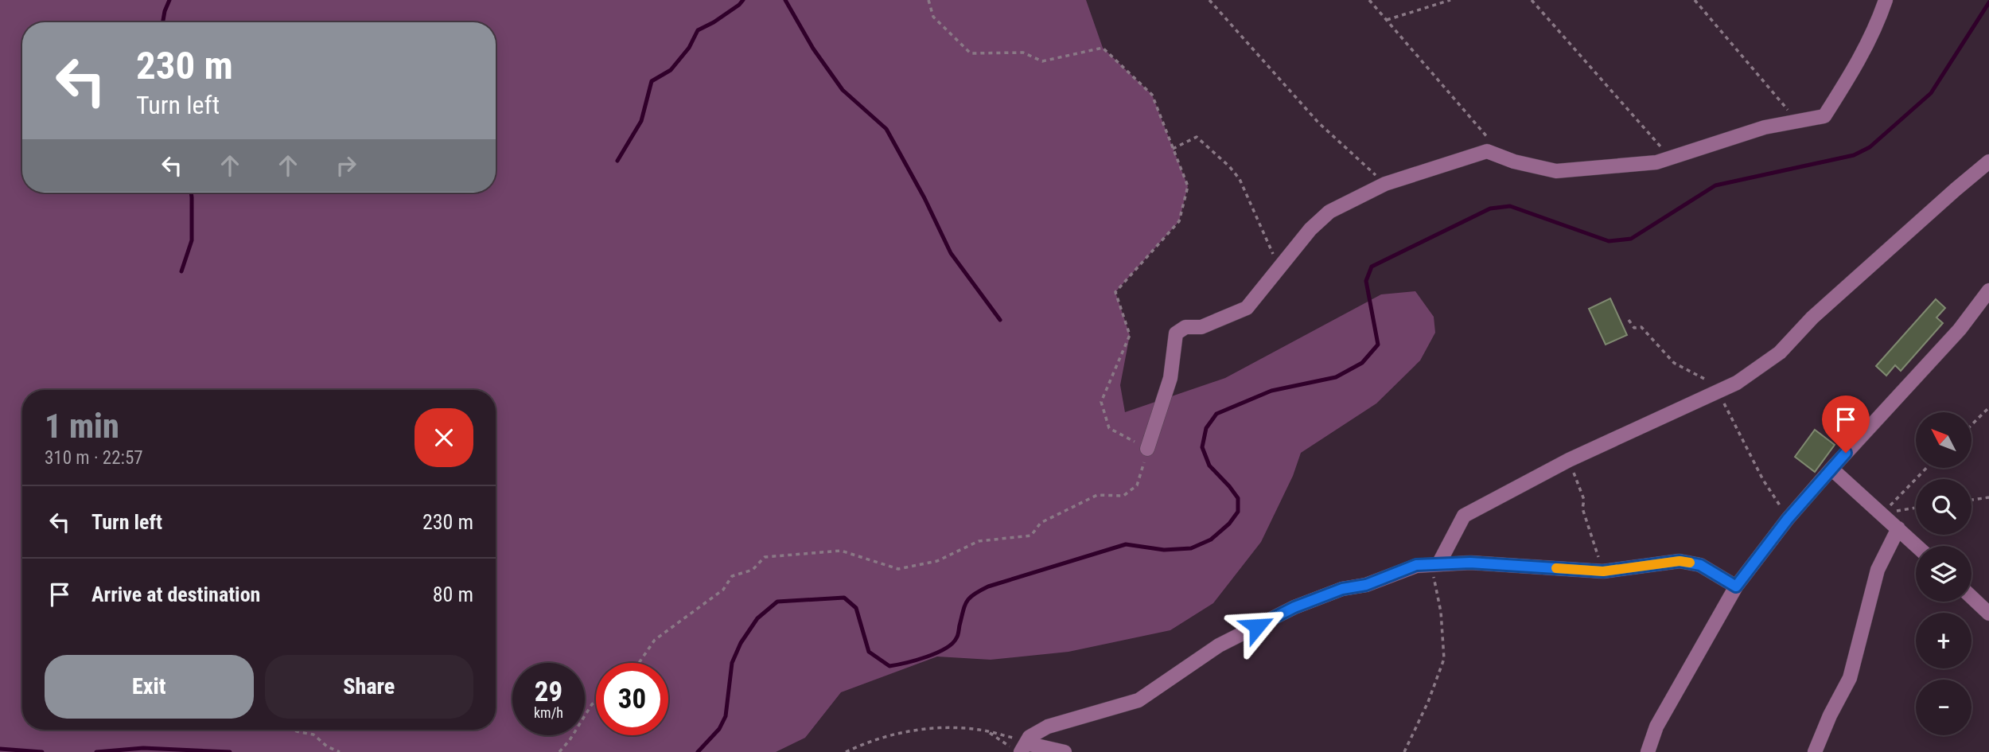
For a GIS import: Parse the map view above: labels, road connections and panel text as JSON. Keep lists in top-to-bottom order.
{
  "north": "top left",
  "page": {
    "turn": ["230 m", "Turn left"],
    "heading": ["1 min", "310 m · 22:57"],
    "map_buttons": ["+", "−"],
    "list": [
      {
        "name": "Turn left",
        "value": "230 m"
      },
      {
        "name": "Arrive at destination",
        "value": "80 m"
      }
    ],
    "buttons": ["Exit", "Share"],
    "speed": "29 km/h",
    "limit": "30"
  }
}
